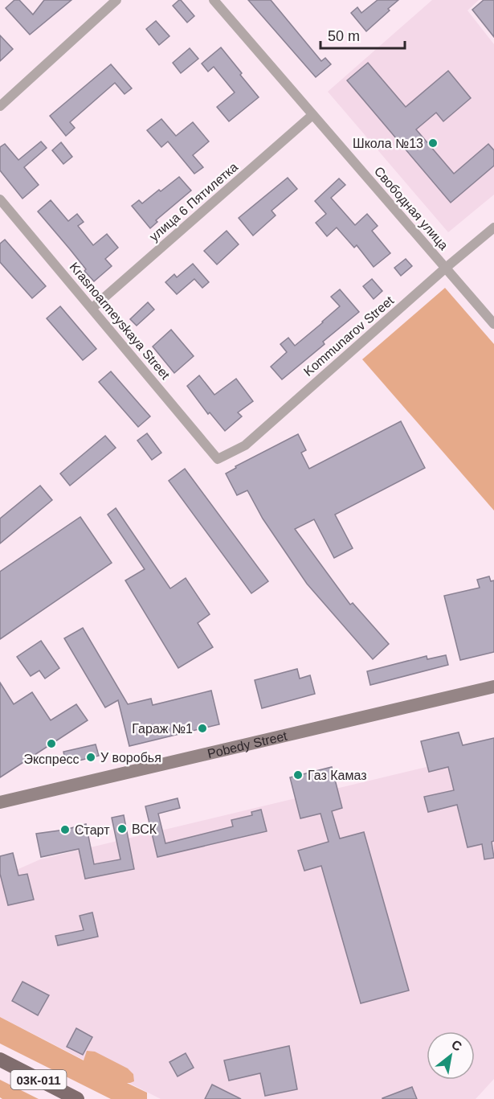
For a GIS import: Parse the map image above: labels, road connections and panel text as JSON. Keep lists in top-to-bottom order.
{
  "streets": {
    "main road": ["03К-011"],
    "street": [
      "улица 6 Пятилетка",
      "Свободная улица",
      "Krasnoarmeyskaya Street",
      "Kommunarov Street",
      "Pobedy Street"
    ]
  },
  "crossings": [
    ["улица 6 Пятилетка", "Свободная улица"],
    ["улица 6 Пятилетка", "Krasnoarmeyskaya Street"],
    ["Свободная улица", "Kommunarov Street"],
    ["Krasnoarmeyskaya Street", "Kommunarov Street"]
  ],
  "places": [
    "Школа №13",
    "Гараж №1",
    "Экспресс",
    "У воробья",
    "Газ Камаз",
    "ВСК",
    "Старт"
  ],
  "scale_bar": "50 m",
  "north": "top right"
}
